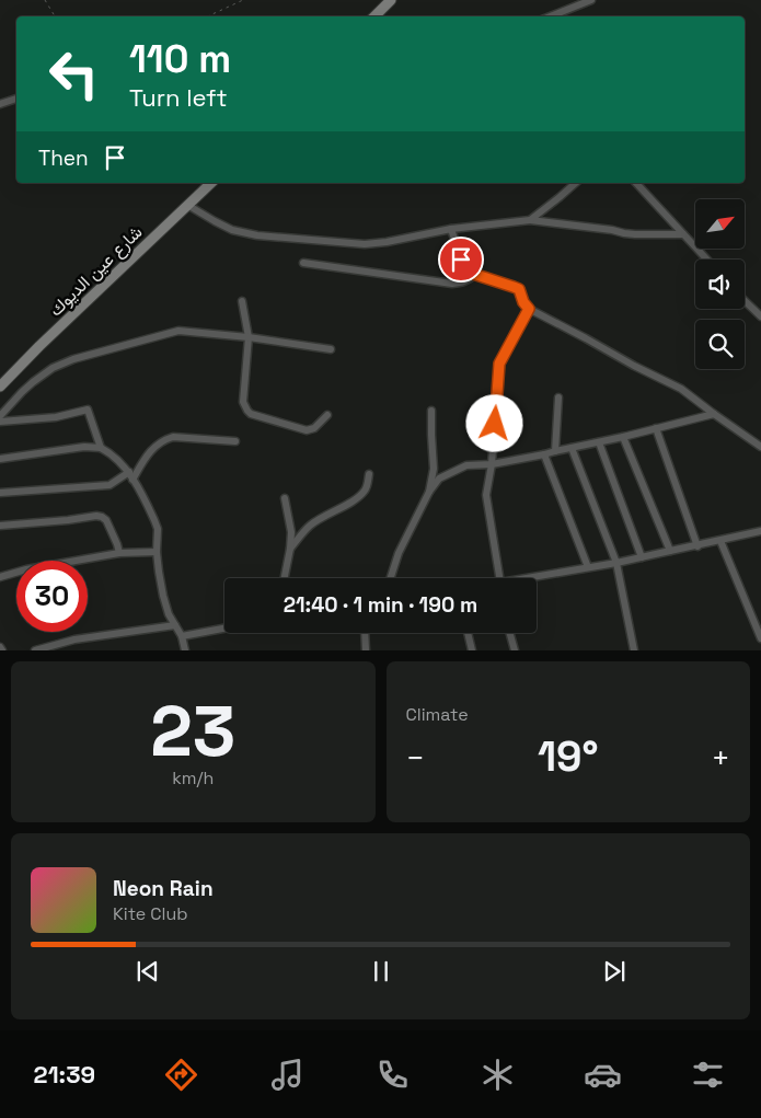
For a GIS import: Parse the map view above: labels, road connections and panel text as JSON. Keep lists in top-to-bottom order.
{
  "streets": {
    "main road": ["شارع عين الديوك"]
  },
  "north": "top right",
  "page": {
    "turn": ["110 m", "Turn left"],
    "then": "Then",
    "limit": "30",
    "trip": "21:40 · 1 min · 190 m",
    "tile": [
      ["23", "km/h"],
      "Climate"
    ],
    "heat": ["−", "19°", "+"],
    "song": ["Neon Rain", "Kite Club"],
    "tabs": "21:39"
  }
}
